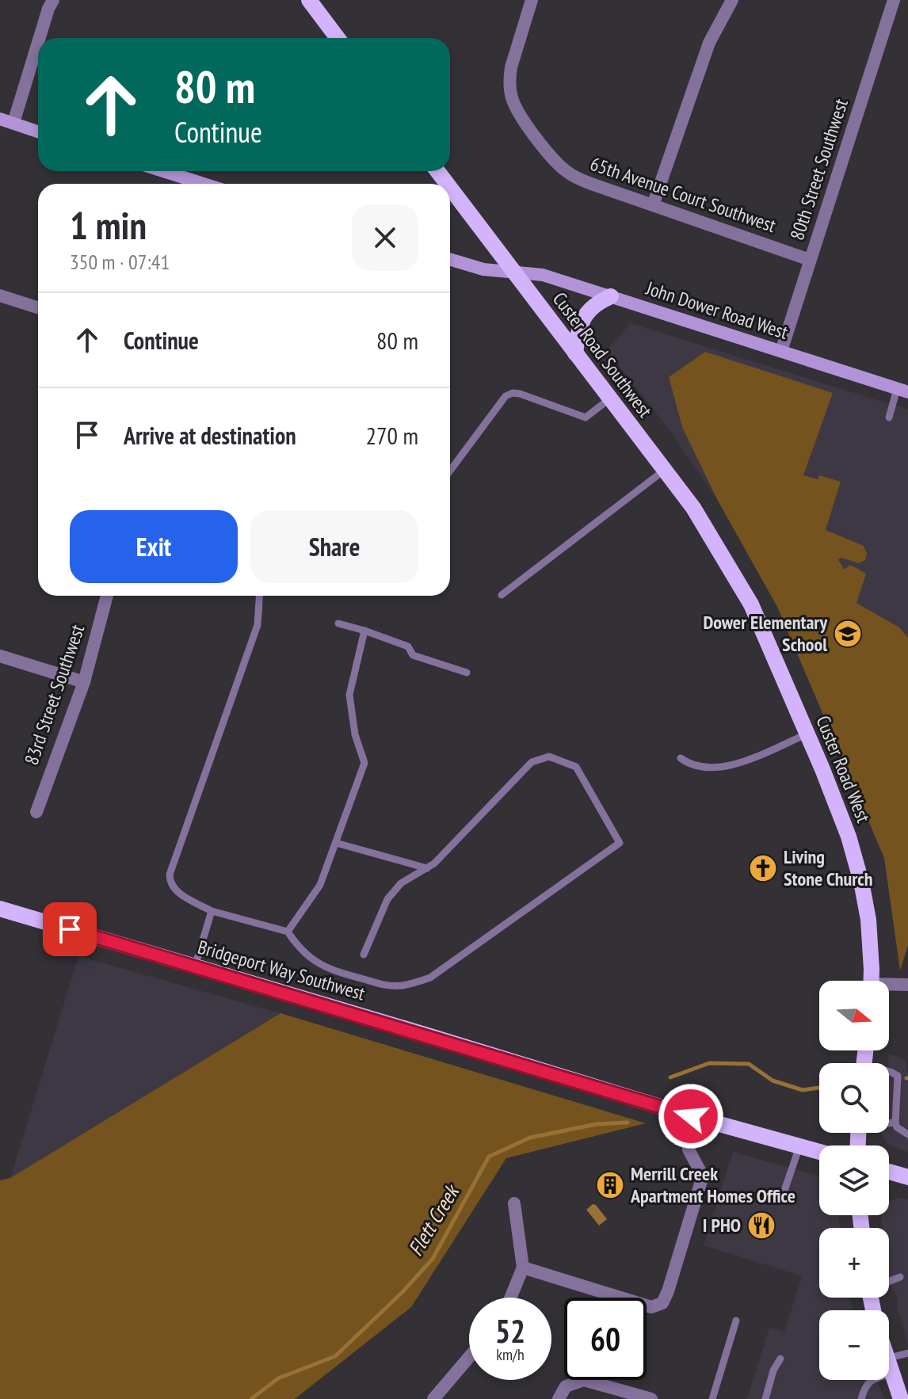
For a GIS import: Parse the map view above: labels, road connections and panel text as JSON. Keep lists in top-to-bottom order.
{
  "streets": {
    "main road": ["Custer Road Southwest", "Custer Road West", "Bridgeport Way Southwest"],
    "street": [
      "80th Street Southwest",
      "65th Avenue Court Southwest",
      "John Dower Road West",
      "83rd Street Southwest"
    ]
  },
  "crossings": [
    ["80th Street Southwest", "65th Avenue Court Southwest"],
    ["80th Street Southwest", "John Dower Road West"],
    ["John Dower Road West", "Custer Road Southwest"],
    ["Custer Road Southwest", "Custer Road West"]
  ],
  "water": ["Flett Creek"],
  "places": {
    "school or university": ["Dower Elementary School"],
    "church": ["Living Stone Church"],
    "building": ["Merrill Creek Apartment Homes Office"],
    "restaurant": ["I PHO"]
  },
  "north": "right",
  "page": {
    "turn": ["80 m", "Continue"],
    "heading": ["1 min", "350 m · 07:41"],
    "list": [
      {
        "name": "Continue",
        "value": "80 m"
      },
      {
        "name": "Arrive at destination",
        "value": "270 m"
      }
    ],
    "buttons": ["Exit", "Share"],
    "map_buttons": ["+", "−"],
    "speed": "52 km/h",
    "limit": "60"
  }
}
